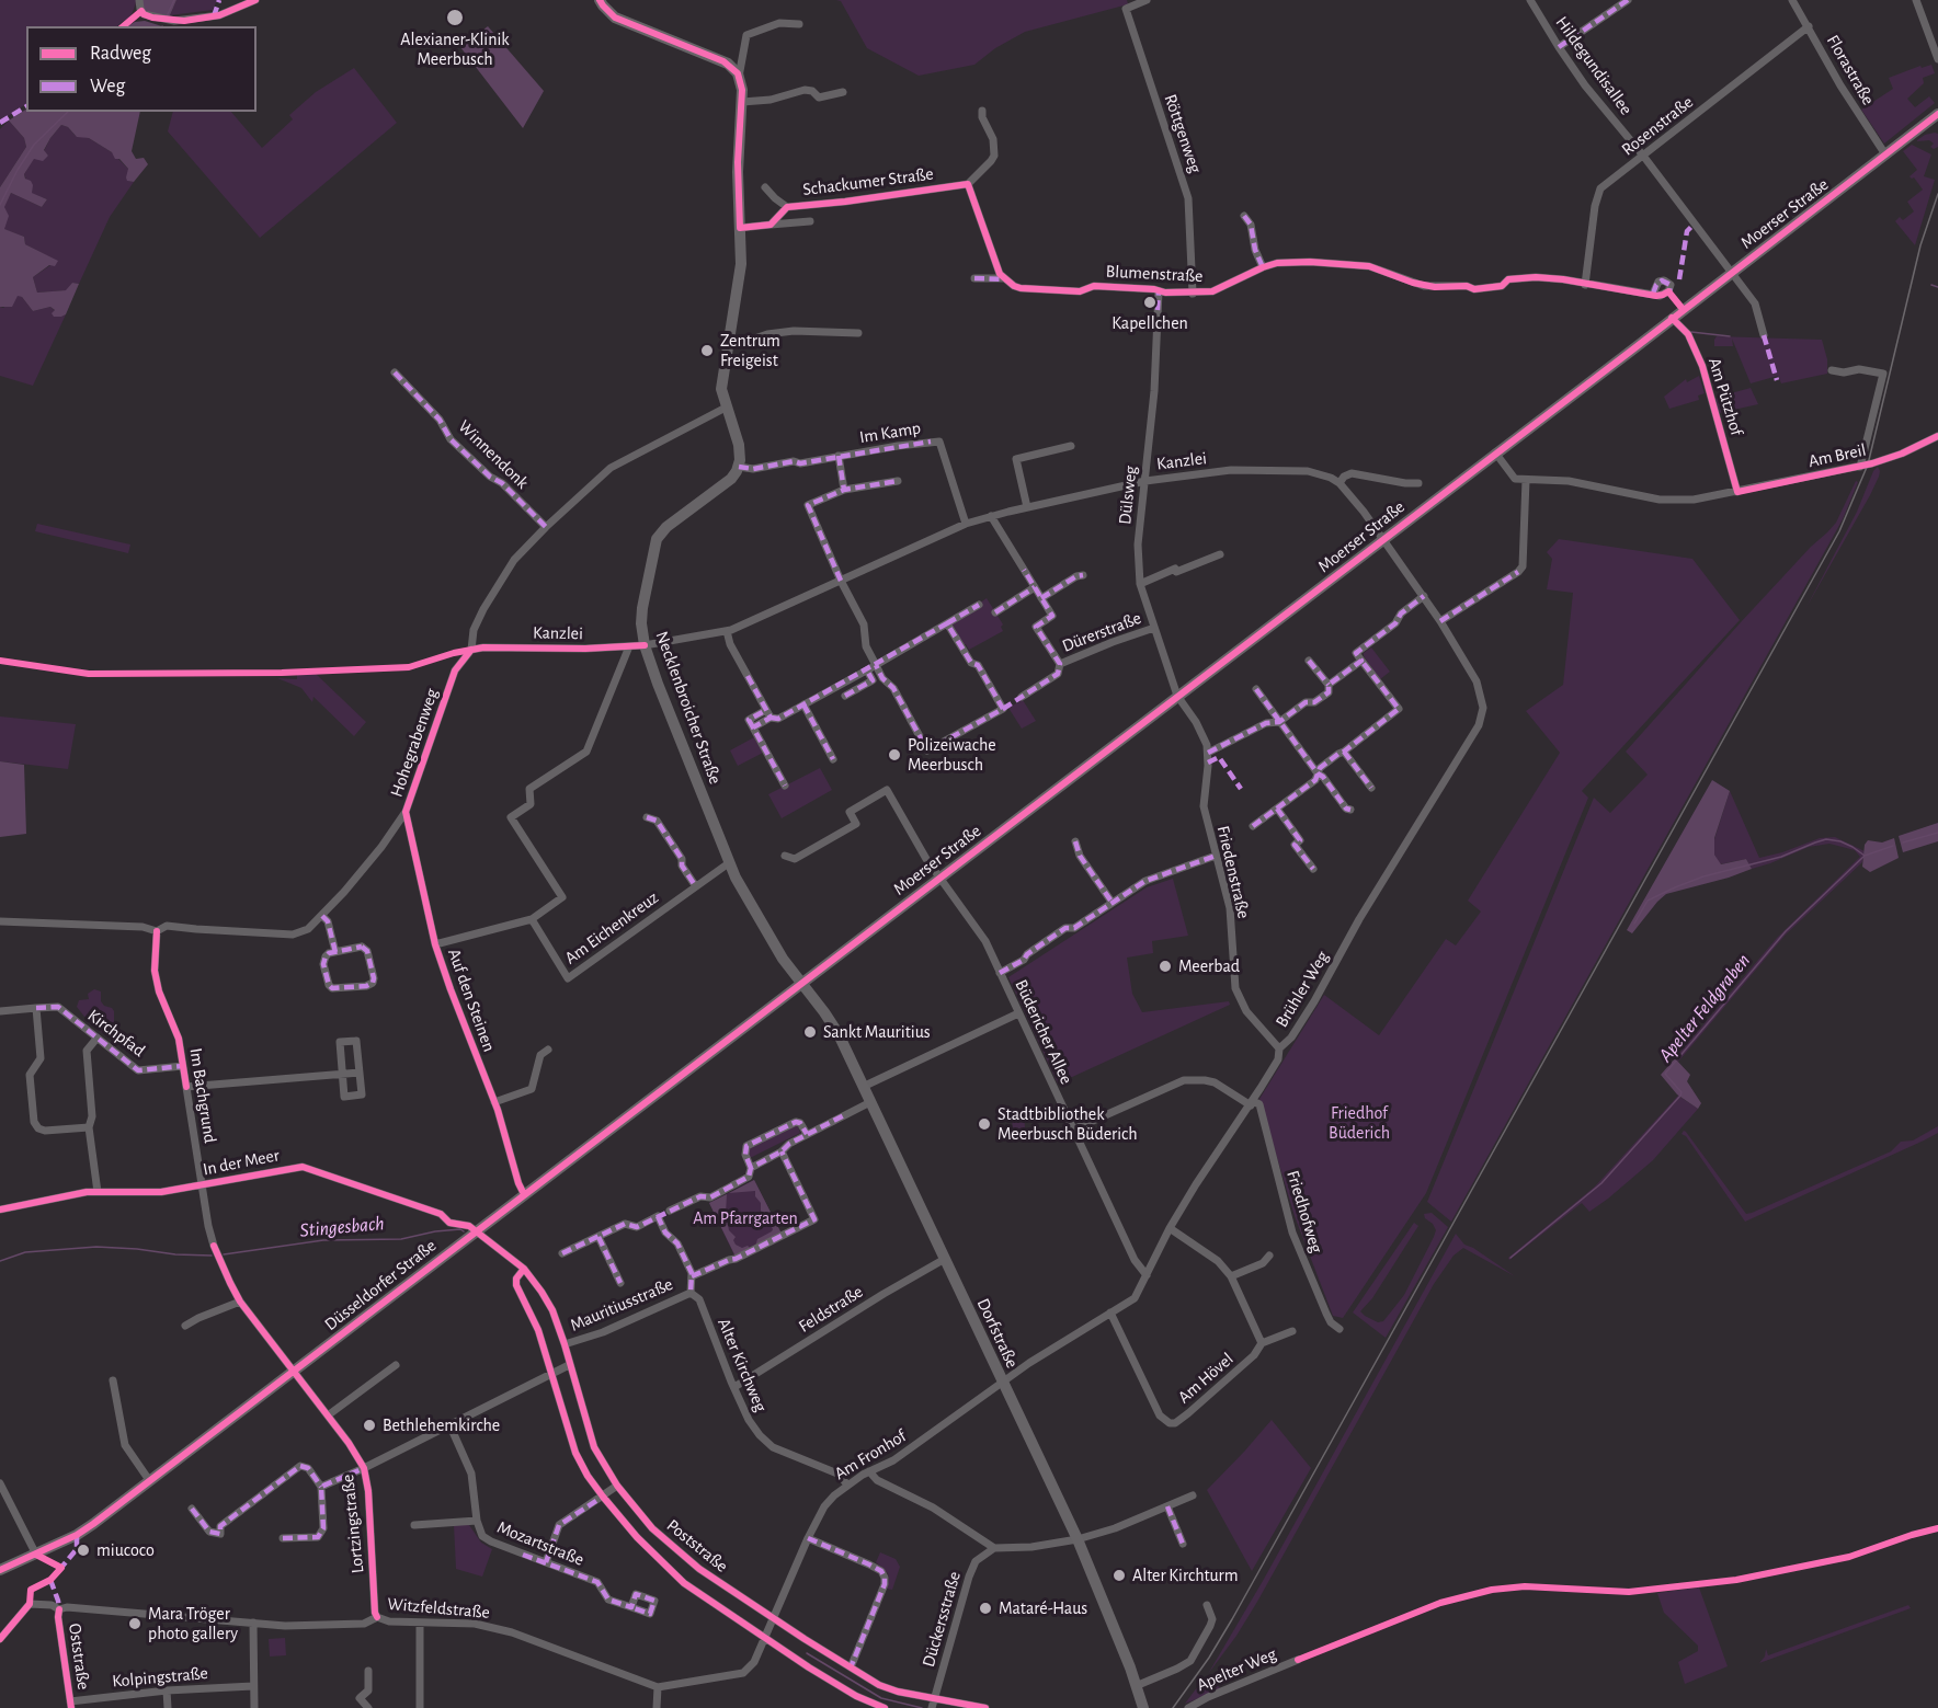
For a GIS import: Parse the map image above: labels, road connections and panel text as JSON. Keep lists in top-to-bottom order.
{
  "streets": {
    "main road": [
      "Moerser Straße",
      "Necklenbroicher Straße",
      "Düsseldorfer Straße",
      "Dorfstraße"
    ],
    "street": [
      "Hildegundisallee",
      "Florastraße",
      "Rosenstraße",
      "Röttgenweg",
      "Schackumer Straße",
      "Blumenstraße",
      "Am Pützhof",
      "Im Kamp",
      "Winnendonk",
      "Am Breil",
      "Kanzlei",
      "Dülsweg",
      "Dürerstraße",
      "Hohegrabenweg",
      "Friedenstraße",
      "Am Eichenkreuz",
      "Brühler Weg",
      "Auf den Steinen",
      "Büdericher Allee",
      "Kirchpfad",
      "Im Bachgrund",
      "In der Meer",
      "Friedhofweg",
      "Mauritiusstraße",
      "Feldstraße",
      "Alter Kirchweg",
      "Am Hövel",
      "Am Fronhof",
      "Lortzingstraße",
      "Mozartstraße",
      "Poststraße",
      "Witzfeldstraße",
      "Dückersstraße",
      "Oststraße",
      "Apelter Weg",
      "Kolpingstraße"
    ]
  },
  "crossings": [
    ["Hildegundisallee", "Rosenstraße"],
    ["Hildegundisallee", "Moerser Straße"],
    ["Florastraße", "Rosenstraße"],
    ["Florastraße", "Moerser Straße"],
    ["Rosenstraße", "Blumenstraße"],
    ["Röttgenweg", "Blumenstraße"],
    ["Moerser Straße", "Am Pützhof"],
    ["Moerser Straße", "Am Breil"],
    ["Moerser Straße", "Kanzlei"],
    ["Moerser Straße", "Dülsweg"],
    ["Moerser Straße", "Necklenbroicher Straße"],
    ["Moerser Straße", "Friedenstraße"],
    ["Moerser Straße", "Brühler Weg"],
    ["Moerser Straße", "Büdericher Allee"],
    ["Moerser Straße", "Düsseldorfer Straße"],
    ["Moerser Straße", "Dorfstraße"],
    ["Blumenstraße", "Dülsweg"],
    ["Am Pützhof", "Am Breil"],
    ["Im Kamp", "Kanzlei"],
    ["Im Kamp", "Necklenbroicher Straße"],
    ["Winnendonk", "Hohegrabenweg"],
    ["Kanzlei", "Dülsweg"],
    ["Kanzlei", "Dürerstraße"],
    ["Kanzlei", "Necklenbroicher Straße"],
    ["Kanzlei", "Hohegrabenweg"],
    ["Kanzlei", "Brühler Weg"],
    ["Dülsweg", "Dürerstraße"],
    ["Dülsweg", "Friedenstraße"],
    ["Necklenbroicher Straße", "Am Eichenkreuz"],
    ["Necklenbroicher Straße", "Düsseldorfer Straße"],
    ["Necklenbroicher Straße", "Dorfstraße"],
    ["Hohegrabenweg", "Auf den Steinen"],
    ["Hohegrabenweg", "Im Bachgrund"],
    ["Friedenstraße", "Brühler Weg"],
    ["Brühler Weg", "Büdericher Allee"],
    ["Brühler Weg", "Friedhofweg"],
    ["Brühler Weg", "Dorfstraße"],
    ["Brühler Weg", "Am Hövel"],
    ["Brühler Weg", "Am Fronhof"],
    ["Auf den Steinen", "Düsseldorfer Straße"],
    ["Kirchpfad", "Im Bachgrund"],
    ["Im Bachgrund", "In der Meer"],
    ["Im Bachgrund", "Düsseldorfer Straße"],
    ["Im Bachgrund", "Lortzingstraße"],
    ["In der Meer", "Düsseldorfer Straße"],
    ["In der Meer", "Poststraße"],
    ["Düsseldorfer Straße", "Dorfstraße"],
    ["Düsseldorfer Straße", "Lortzingstraße"],
    ["Düsseldorfer Straße", "Poststraße"],
    ["Mauritiusstraße", "Alter Kirchweg"],
    ["Mauritiusstraße", "Poststraße"],
    ["Feldstraße", "Dorfstraße"],
    ["Feldstraße", "Alter Kirchweg"],
    ["Dorfstraße", "Am Fronhof"],
    ["Alter Kirchweg", "Am Fronhof"],
    ["Am Fronhof", "Poststraße"],
    ["Lortzingstraße", "Witzfeldstraße"],
    ["Poststraße", "Dückersstraße"],
    ["Witzfeldstraße", "Oststraße"],
    ["Oststraße", "Kolpingstraße"]
  ],
  "water": ["Apelter Feldgraben", "Stingesbach"],
  "parks": ["Friedhof Büderich", "Am Pfarrgarten"],
  "places": [
    "Alexianer-Klinik Meerbusch",
    "Kapellchen",
    "Zentrum Freigeist",
    "Polizeiwache Meerbusch",
    "Meerbad",
    "Sankt Mauritius",
    "Stadtbibliothek Meerbusch Büderich",
    "Bethlehemkirche",
    "miucoco",
    "Alter Kirchturm",
    "Mataré-Haus",
    "Mara Tröger photo gallery"
  ],
  "legend": ["Radweg", "Weg"]
}
